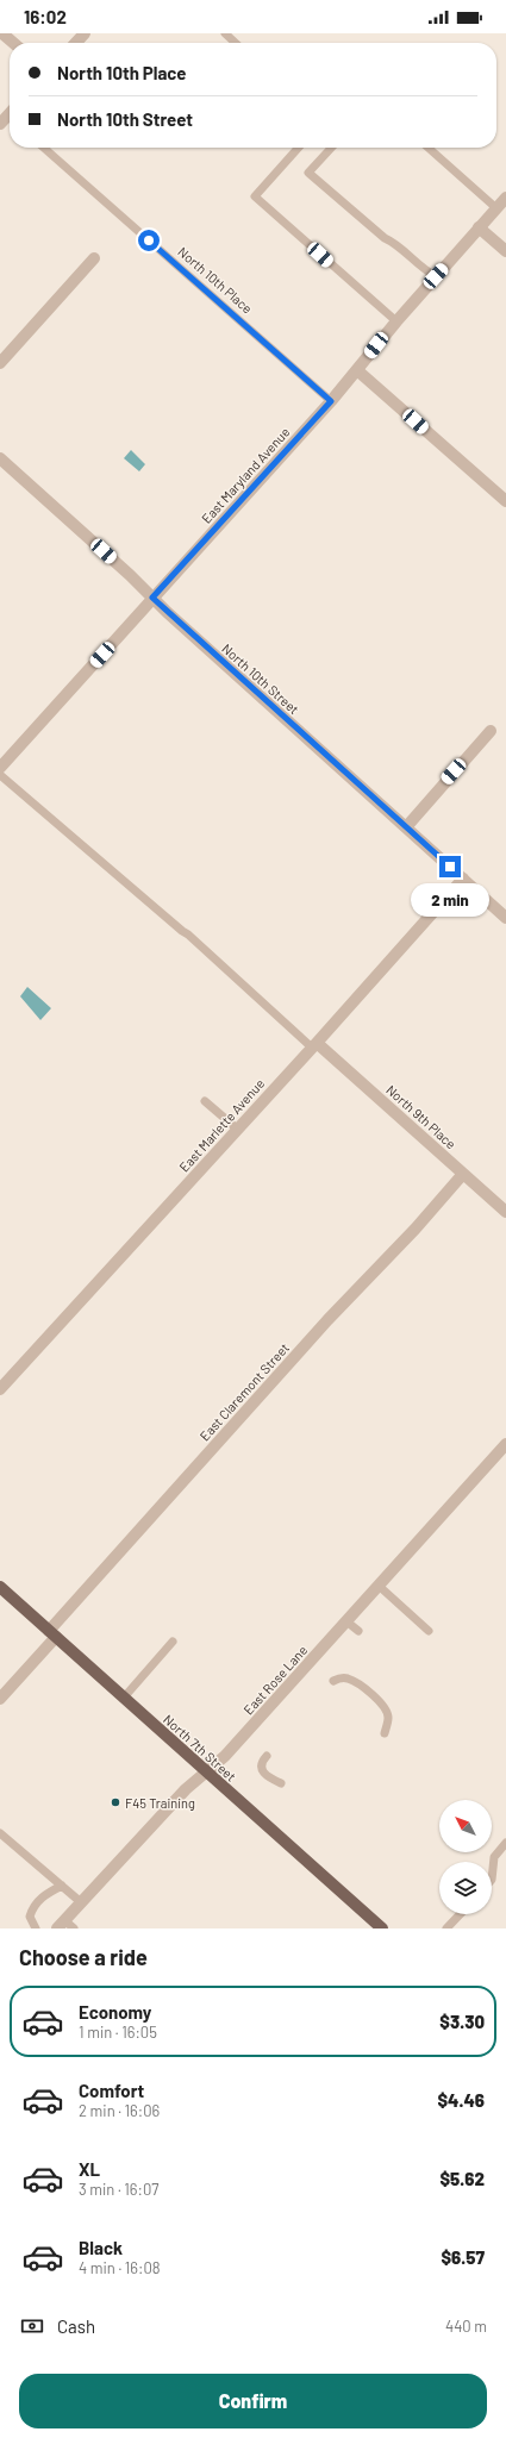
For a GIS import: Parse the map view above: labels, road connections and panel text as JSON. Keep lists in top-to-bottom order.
{
  "streets": {
    "main road": ["North 7th Street"],
    "street": [
      "East Maryland Avenue",
      "North 10th Street",
      "North 9th Place",
      "East Marlette Avenue",
      "East Claremont Street",
      "East Rose Lane"
    ],
    "lane": ["North 10th Place"]
  },
  "crossings": [
    ["North 10th Place", "East Maryland Avenue"],
    ["East Maryland Avenue", "North 10th Street"],
    ["North 10th Street", "East Marlette Avenue"],
    ["North 9th Place", "East Marlette Avenue"],
    ["North 9th Place", "East Claremont Street"],
    ["East Claremont Street", "North 7th Street"],
    ["East Rose Lane", "North 7th Street"]
  ],
  "places": ["F45 Training"],
  "north": "top left",
  "page": {
    "status": "16:02",
    "banner": ["North 10th Place", "North 10th Street"],
    "bubble": "2 min",
    "heading": "Choose a ride",
    "list": [
      {
        "name": "Economy",
        "note": "1 min · 16:05",
        "value": "$3.30"
      },
      {
        "name": "Comfort",
        "note": "2 min · 16:06",
        "value": "$4.46"
      },
      {
        "name": "XL",
        "note": "3 min · 16:07",
        "value": "$5.62"
      },
      {
        "name": "Black",
        "note": "4 min · 16:08",
        "value": "$6.57"
      }
    ],
    "pay": ["Cash", "440 m"],
    "buttons": "Confirm"
  }
}
